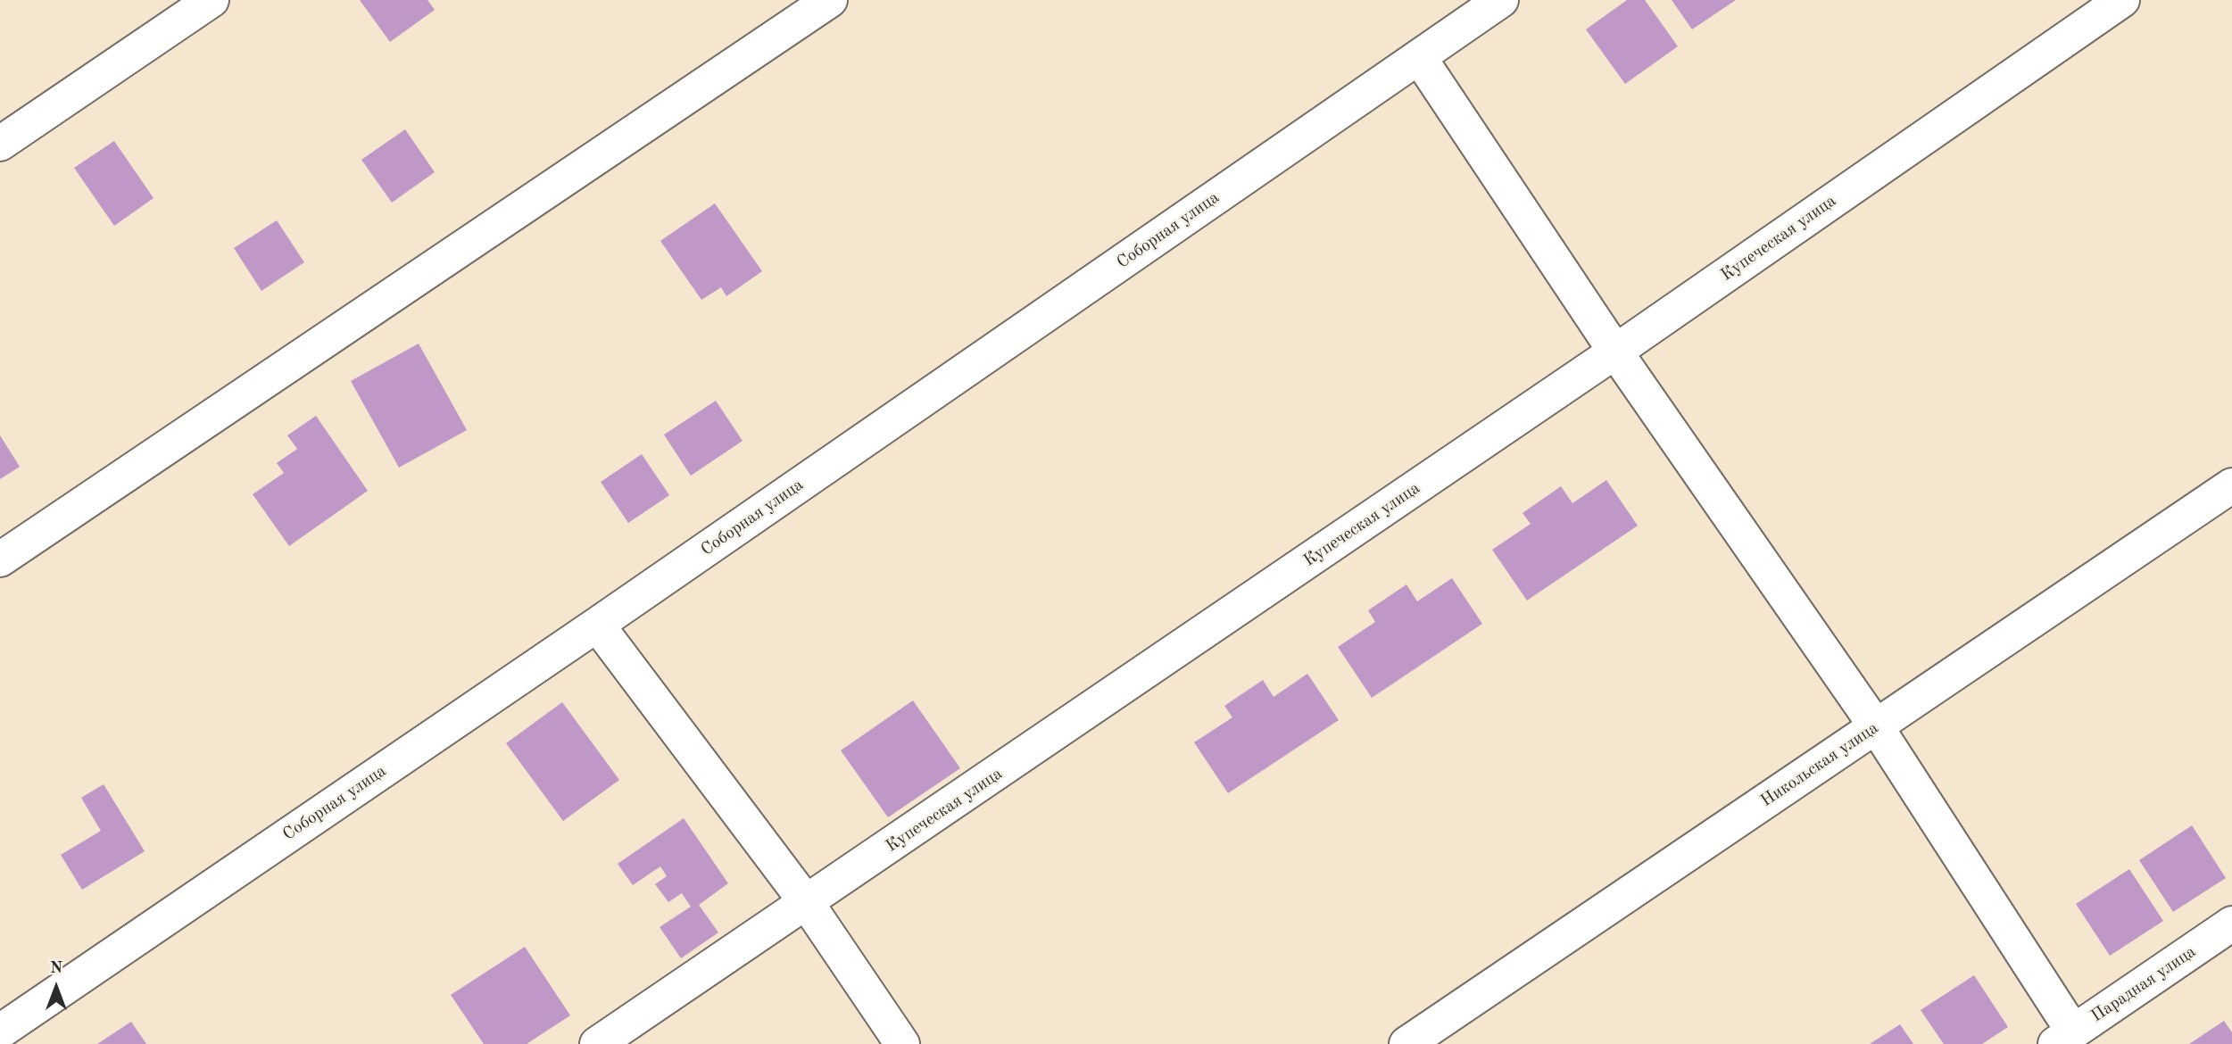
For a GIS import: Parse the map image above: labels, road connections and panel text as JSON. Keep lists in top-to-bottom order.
{
  "streets": {
    "street": [
      "Соборная улица",
      "Купеческая улица",
      "Никольская улица",
      "Парадная улица"
    ]
  },
  "north": "top"
}
